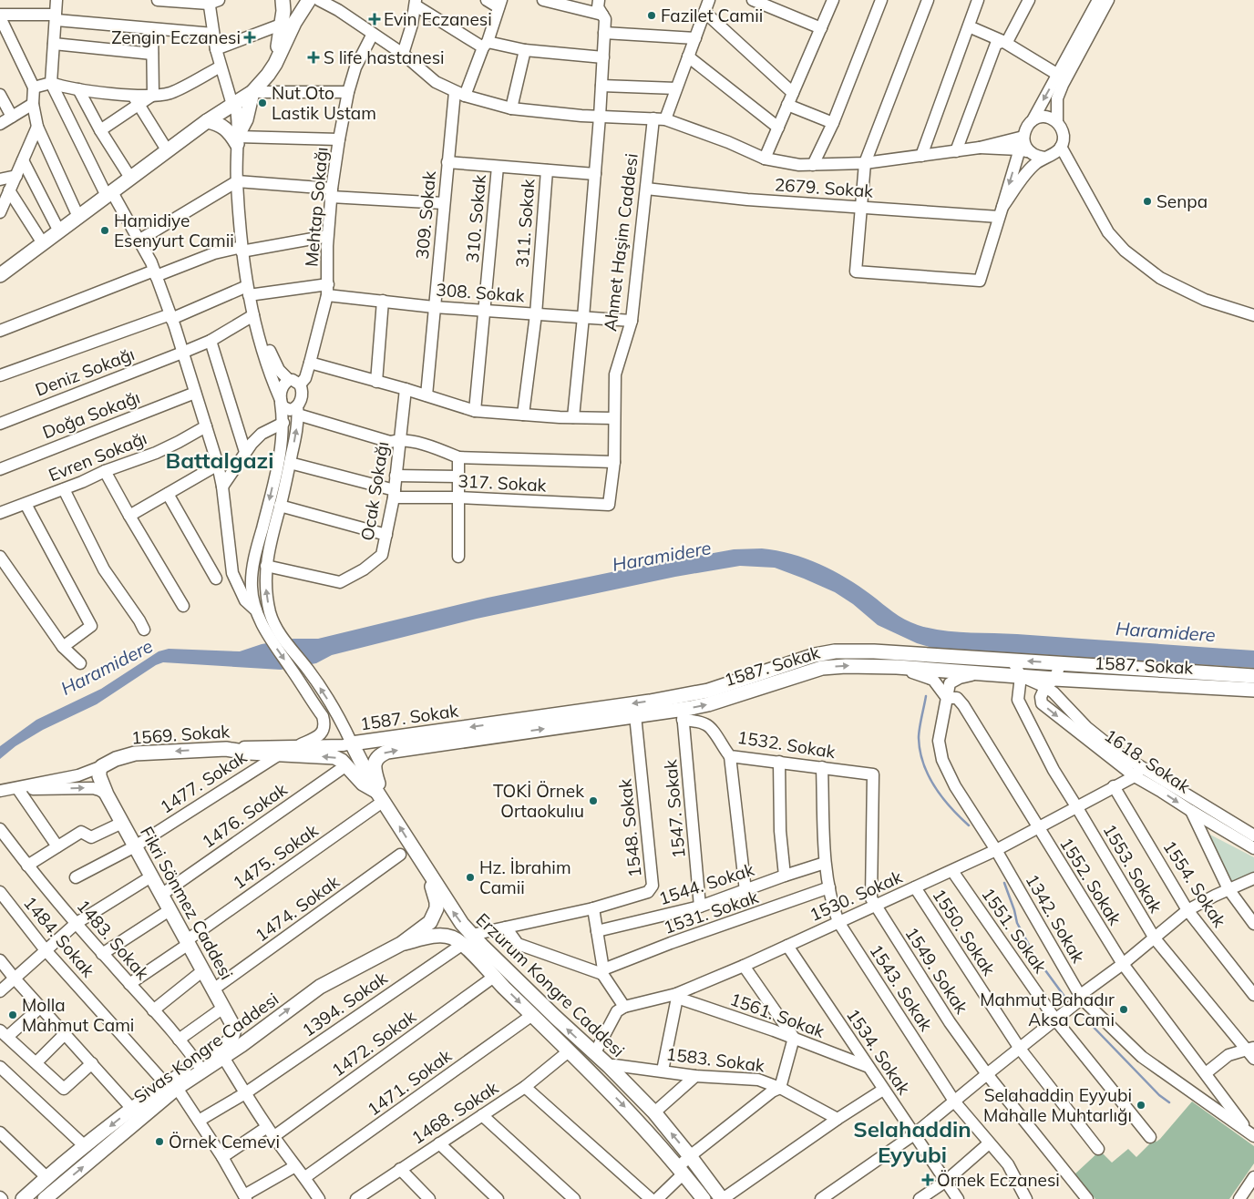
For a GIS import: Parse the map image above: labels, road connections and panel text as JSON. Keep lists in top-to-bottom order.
{
  "streets": {
    "main road": [
      "1587. Sokak",
      "1569. Sokak",
      "Fikri Sönmez Caddesi",
      "Erzurum Kongre Caddesi",
      "Sivas Kongre Caddesi"
    ],
    "street": [
      "2679. Sokak",
      "Mehtap Sokağı",
      "309. Sokak",
      "310. Sokak",
      "311. Sokak",
      "Ahmet Haşim Caddesi",
      "308. Sokak",
      "Deniz Sokağı",
      "Doğa Sokağı",
      "Evren Sokağı",
      "317. Sokak",
      "Ocak Sokağı",
      "1532. Sokak",
      "1618. Sokak",
      "1477. Sokak",
      "1547. Sokak",
      "1476. Sokak",
      "1548. Sokak",
      "1475. Sokak",
      "1553. Sokak",
      "1552. Sokak",
      "1544. Sokak",
      "1554. Sokak",
      "1530. Sokak",
      "1474. Sokak",
      "1531. Sokak",
      "1342. Sokak",
      "1551. Sokak",
      "1550. Sokak",
      "1484. Sokak",
      "1483. Sokak",
      "1549. Sokak",
      "1543. Sokak",
      "1394. Sokak",
      "1561. Sokak",
      "1472. Sokak",
      "1534. Sokak",
      "1583. Sokak",
      "1471. Sokak",
      "1468. Sokak"
    ]
  },
  "crossings": [
    ["2679. Sokak", "Ahmet Haşim Caddesi"],
    ["Mehtap Sokağı", "308. Sokak"],
    ["Mehtap Sokağı", "Erzurum Kongre Caddesi"],
    ["309. Sokak", "308. Sokak"],
    ["310. Sokak", "308. Sokak"],
    ["311. Sokak", "308. Sokak"],
    ["Ahmet Haşim Caddesi", "308. Sokak"],
    ["Ahmet Haşim Caddesi", "317. Sokak"],
    ["317. Sokak", "Ocak Sokağı"],
    ["317. Sokak", "Erzurum Kongre Caddesi"],
    ["Ocak Sokağı", "Erzurum Kongre Caddesi"],
    ["1587. Sokak", "1569. Sokak"],
    ["1587. Sokak", "1532. Sokak"],
    ["1587. Sokak", "1618. Sokak"],
    ["1587. Sokak", "1547. Sokak"],
    ["1587. Sokak", "1548. Sokak"],
    ["1587. Sokak", "1475. Sokak"],
    ["1587. Sokak", "1553. Sokak"],
    ["1587. Sokak", "1552. Sokak"],
    ["1587. Sokak", "1342. Sokak"],
    ["1587. Sokak", "Erzurum Kongre Caddesi"],
    ["1569. Sokak", "Fikri Sönmez Caddesi"],
    ["1569. Sokak", "Erzurum Kongre Caddesi"],
    ["1532. Sokak", "1547. Sokak"],
    ["1532. Sokak", "1549. Sokak"],
    ["1532. Sokak", "1543. Sokak"],
    ["1618. Sokak", "1530. Sokak"],
    ["1477. Sokak", "Fikri Sönmez Caddesi"],
    ["1547. Sokak", "1544. Sokak"],
    ["1476. Sokak", "Fikri Sönmez Caddesi"],
    ["1548. Sokak", "Erzurum Kongre Caddesi"],
    ["1548. Sokak", "1394. Sokak"],
    ["1548. Sokak", "Sivas Kongre Caddesi"],
    ["1475. Sokak", "Fikri Sönmez Caddesi"],
    ["1475. Sokak", "1483. Sokak"],
    ["1475. Sokak", "Erzurum Kongre Caddesi"],
    ["1553. Sokak", "1530. Sokak"],
    ["1552. Sokak", "1530. Sokak"],
    ["1552. Sokak", "1342. Sokak"],
    ["1544. Sokak", "1543. Sokak"],
    ["1554. Sokak", "1530. Sokak"],
    ["1530. Sokak", "1342. Sokak"],
    ["1530. Sokak", "1551. Sokak"],
    ["1530. Sokak", "1550. Sokak"],
    ["1530. Sokak", "1549. Sokak"],
    ["1530. Sokak", "1543. Sokak"],
    ["1530. Sokak", "1561. Sokak"],
    ["1530. Sokak", "1534. Sokak"],
    ["Fikri Sönmez Caddesi", "1474. Sokak"],
    ["Fikri Sönmez Caddesi", "Sivas Kongre Caddesi"],
    ["1531. Sokak", "1543. Sokak"],
    ["1484. Sokak", "1394. Sokak"],
    ["1484. Sokak", "Sivas Kongre Caddesi"],
    ["1483. Sokak", "Sivas Kongre Caddesi"],
    ["Erzurum Kongre Caddesi", "1394. Sokak"],
    ["Erzurum Kongre Caddesi", "1472. Sokak"],
    ["Erzurum Kongre Caddesi", "Sivas Kongre Caddesi"],
    ["Erzurum Kongre Caddesi", "1583. Sokak"],
    ["Erzurum Kongre Caddesi", "1471. Sokak"],
    ["Erzurum Kongre Caddesi", "1468. Sokak"],
    ["1394. Sokak", "Sivas Kongre Caddesi"],
    ["1561. Sokak", "1534. Sokak"]
  ],
  "districts": ["Battalgazi", "Selahaddin Eyyubi"],
  "water": ["Haramidere"],
  "places": {
    "other": [
      "Fazilet Camii",
      "Nut Oto Lastik Ustam",
      "Senpa",
      "Hamidiye Esenyurt Camii",
      "TOKİ Örnek Ortaokulıu",
      "Hz. İbrahim Camii",
      "Mahmut Bahadır Aksa Cami",
      "Molla Mahmut Cami",
      "Selahaddin Eyyubi Mahalle Muhtarlığı",
      "Örnek Cemevi"
    ],
    "health": [
      "Evin Eczanesi",
      "Zengin Eczanesi",
      "S life hastanesi",
      "Örnek Eczanesi"
    ]
  }
}
